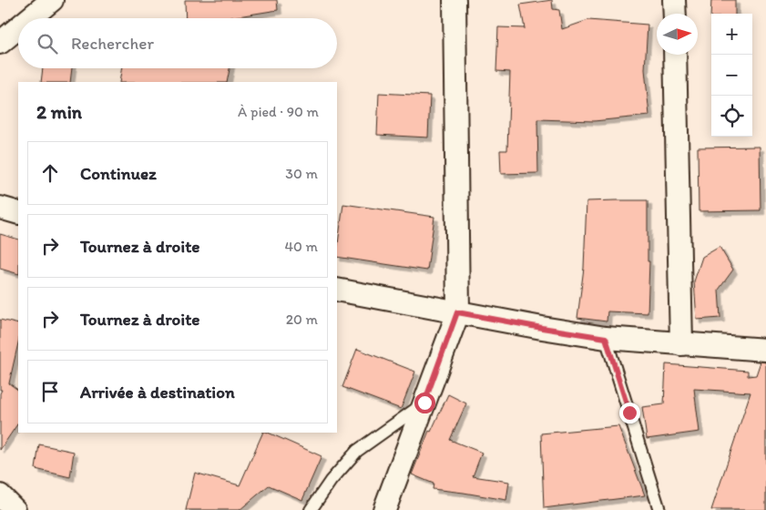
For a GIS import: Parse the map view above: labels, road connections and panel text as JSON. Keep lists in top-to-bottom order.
{
  "north": "right",
  "page": {
    "map_buttons": ["+", "−"],
    "search": "Rechercher",
    "heading": ["2 min", "À pied · 90 m"],
    "list": [
      ["Continuez", "30 m"],
      ["Tournez à droite", "40 m"],
      ["Tournez à droite", "20 m"],
      "Arrivée à destination"
    ]
  }
}
